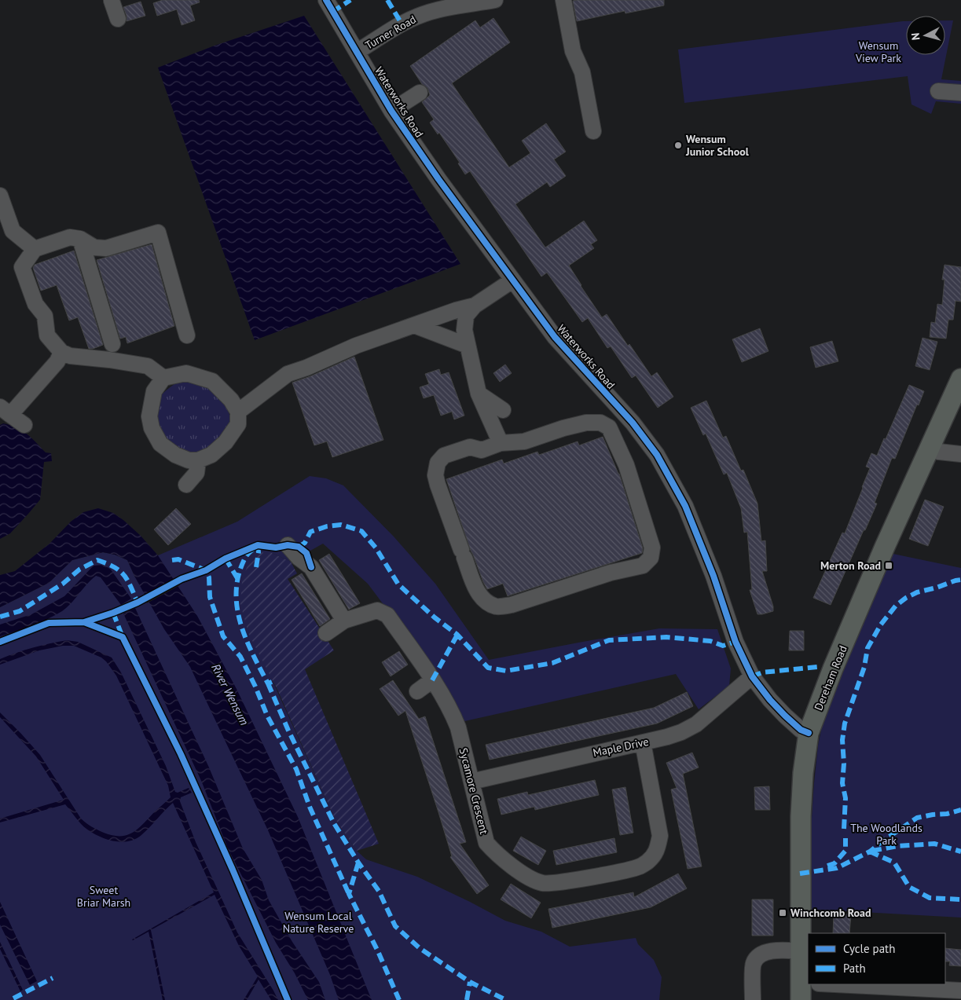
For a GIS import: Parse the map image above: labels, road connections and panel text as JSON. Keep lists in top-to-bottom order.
{
  "streets": {
    "main road": ["Dereham Road"],
    "street": [
      "Turner Road",
      "Waterworks Road",
      "Maple Drive",
      "Sycamore Crescent"
    ]
  },
  "crossings": [
    ["Turner Road", "Waterworks Road"],
    ["Waterworks Road", "Dereham Road"],
    ["Waterworks Road", "Maple Drive"],
    ["Maple Drive", "Sycamore Crescent"]
  ],
  "water": ["River Wensum"],
  "parks": [
    "Wensum View Park",
    "The Woodlands Park",
    "Sweet Briar Marsh",
    "Wensum Local Nature Reserve"
  ],
  "places": {
    "other": ["Wensum Junior School"],
    "transit": ["Merton Road", "Winchcomb Road"]
  },
  "legend": ["Cycle path", "Path"],
  "north": "left"
}
